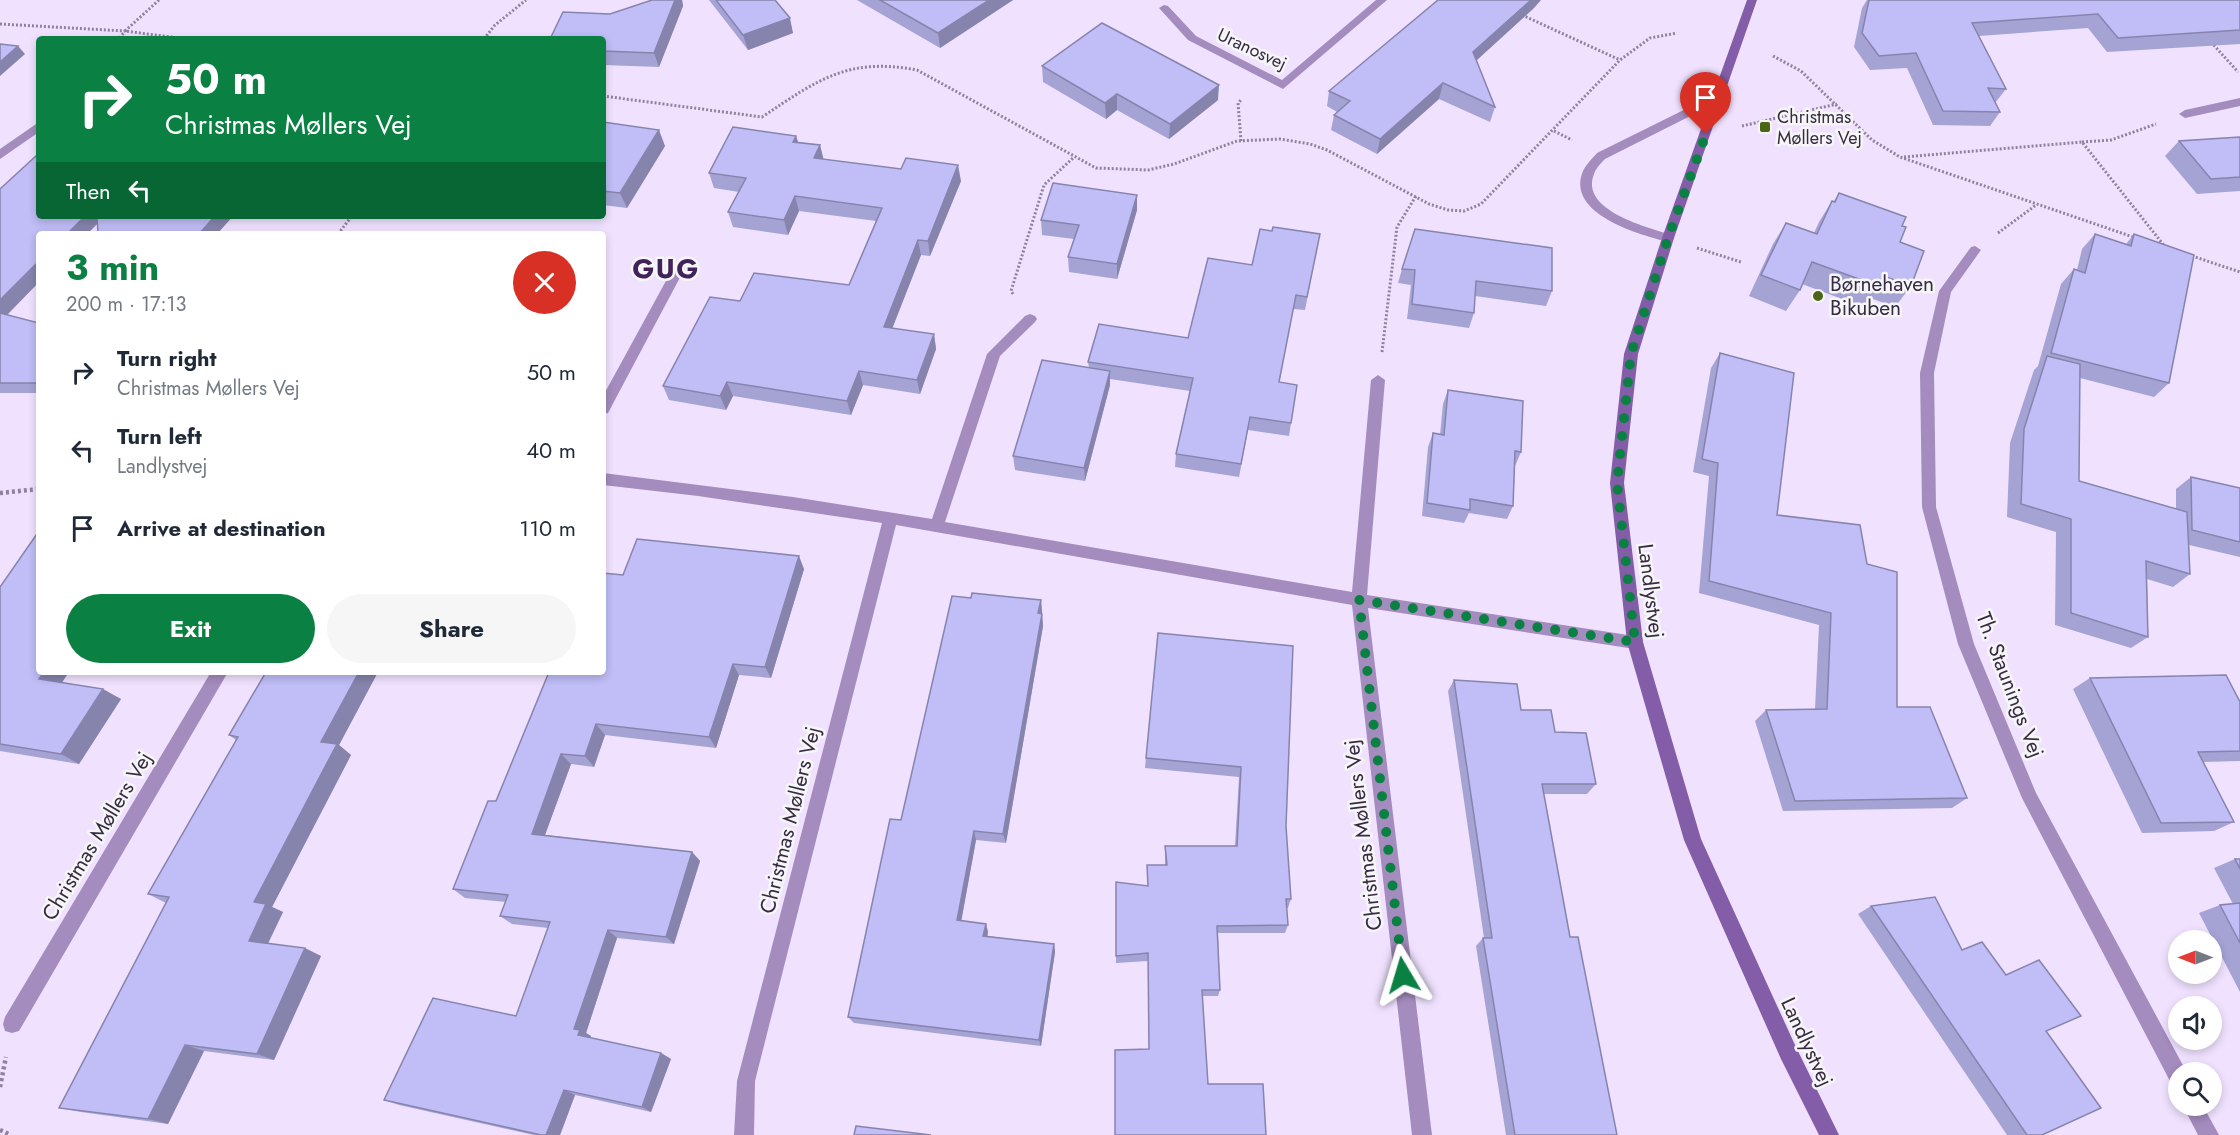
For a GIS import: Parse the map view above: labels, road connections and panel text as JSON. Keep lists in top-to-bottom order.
{
  "streets": {
    "street": [
      "Uranosvej",
      "Landlystvej",
      "Th. Staunings Vej",
      "Christmas Møllers Vej"
    ]
  },
  "districts": ["GUG"],
  "places": {
    "transit": ["Christmas Møllers Vej"],
    "other": ["Børnehaven Bikuben"]
  },
  "north": "left",
  "page": {
    "turn": ["50 m", "Christmas Møllers Vej"],
    "then": "Then",
    "heading": ["3 min", "200 m · 17:13"],
    "list": [
      {
        "name": "Turn right",
        "note": "Christmas Møllers Vej",
        "value": "50 m"
      },
      {
        "name": "Turn left",
        "note": "Landlystvej",
        "value": "40 m"
      },
      {
        "name": "Arrive at destination",
        "value": "110 m"
      }
    ],
    "buttons": ["Exit", "Share"]
  }
}
